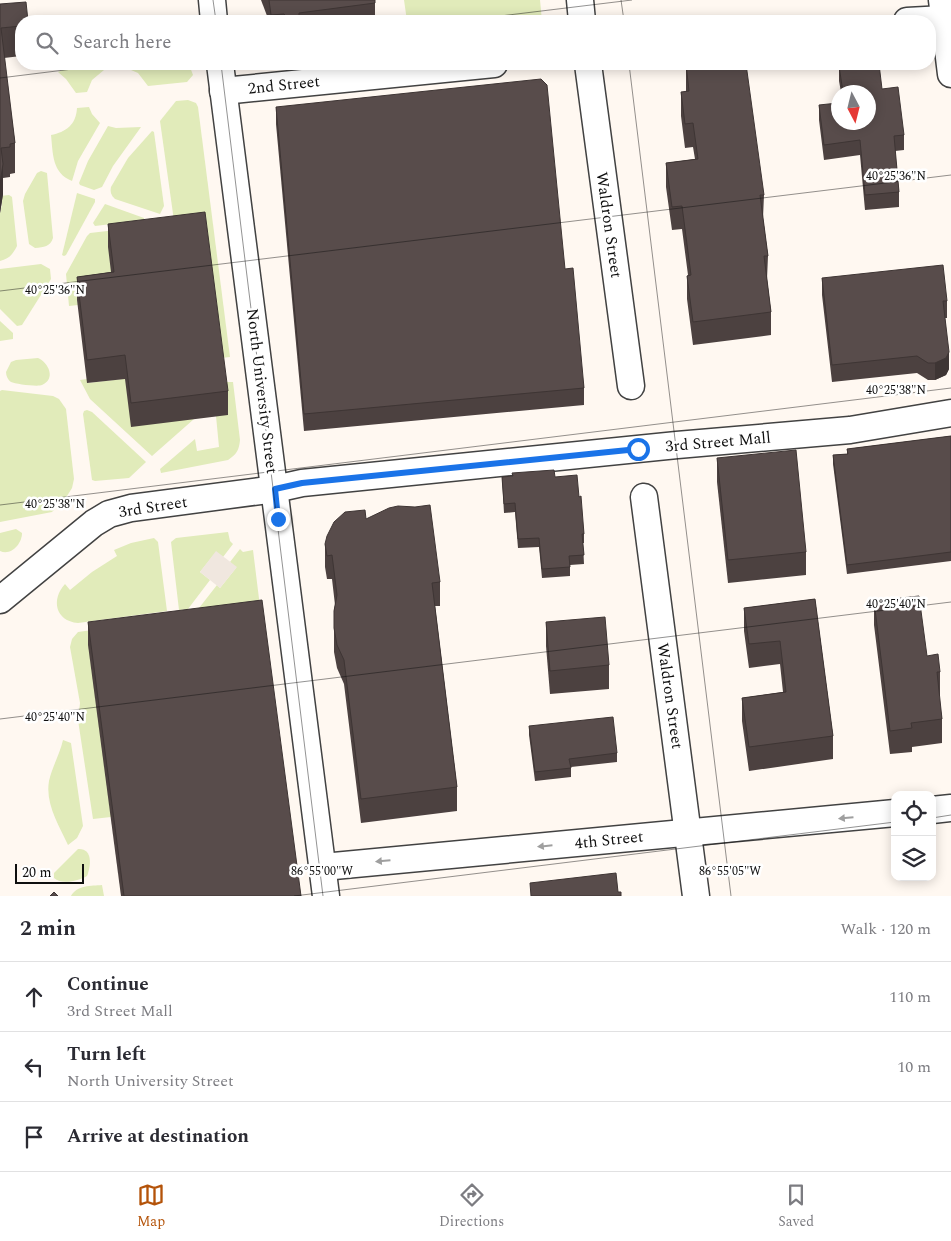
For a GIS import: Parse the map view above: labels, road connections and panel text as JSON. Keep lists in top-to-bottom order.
{
  "streets": {
    "street": [
      "2nd Street",
      "Waldron Street",
      "North University Street",
      "3rd Street Mall",
      "3rd Street",
      "4th Street"
    ]
  },
  "crossings": [
    ["2nd Street", "North University Street"],
    ["Waldron Street", "4th Street"],
    ["North University Street", "3rd Street Mall"],
    ["North University Street", "3rd Street"],
    ["North University Street", "4th Street"],
    ["3rd Street Mall", "3rd Street"]
  ],
  "one_way": ["4th Street"],
  "scale_bar": "20 m",
  "north": "bottom",
  "page": {
    "search": "Search here",
    "scale": "20 m",
    "heading": ["2 min", "Walk · 120 m"],
    "list": [
      ["Continue", "3rd Street Mall", "110 m"],
      ["Turn left", "North University Street", "10 m"],
      "Arrive at destination"
    ],
    "nav": ["Map", "Directions", "Saved"]
  },
  "coordinates": [
    "40°25'36\"N",
    "40°25'38\"N",
    "40°25'40\"N",
    "86°55'00\"W",
    "86°55'05\"W"
  ]
}
